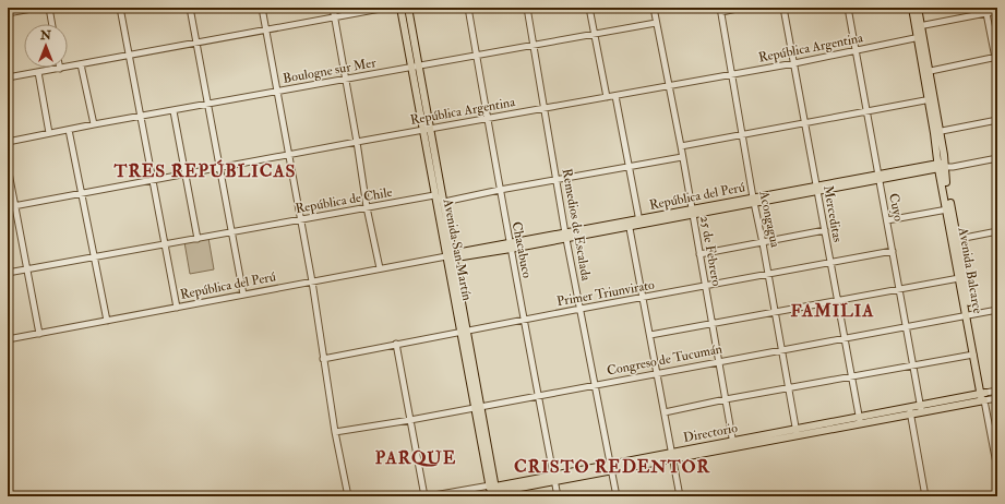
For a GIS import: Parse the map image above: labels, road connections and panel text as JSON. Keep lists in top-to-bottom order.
{
  "streets": {
    "main road": [
      "República del Perú",
      "Avenida San Martín",
      "Avenida Balcarce",
      "Directorio"
    ],
    "street": [
      "República Argentina",
      "Boulogne sur Mer",
      "República de Chile",
      "Cuyo",
      "Merceditas",
      "Acongagua",
      "Remedios de Escalada",
      "Chacabuco",
      "25 de Febrero",
      "Primer Triunvirato",
      "Congreso de Tucumán"
    ]
  },
  "crossings": [
    ["República Argentina", "Cuyo"],
    ["República Argentina", "Merceditas"],
    ["República Argentina", "Acongagua"],
    ["República Argentina", "Remedios de Escalada"],
    ["República Argentina", "Avenida San Martín"],
    ["República Argentina", "Chacabuco"],
    ["República Argentina", "25 de Febrero"],
    ["República Argentina", "Avenida Balcarce"],
    ["Boulogne sur Mer", "Remedios de Escalada"],
    ["Boulogne sur Mer", "Avenida San Martín"],
    ["Boulogne sur Mer", "Chacabuco"],
    ["Boulogne sur Mer", "25 de Febrero"],
    ["República del Perú", "Cuyo"],
    ["República del Perú", "Merceditas"],
    ["República del Perú", "Acongagua"],
    ["República del Perú", "Remedios de Escalada"],
    ["República del Perú", "Avenida San Martín"],
    ["República del Perú", "Chacabuco"],
    ["República del Perú", "25 de Febrero"],
    ["República del Perú", "Avenida Balcarce"],
    ["República de Chile", "Avenida San Martín"],
    ["Cuyo", "Primer Triunvirato"],
    ["Cuyo", "Congreso de Tucumán"],
    ["Cuyo", "Directorio"],
    ["Merceditas", "Primer Triunvirato"],
    ["Merceditas", "Congreso de Tucumán"],
    ["Merceditas", "Directorio"],
    ["Acongagua", "Primer Triunvirato"],
    ["Acongagua", "Congreso de Tucumán"],
    ["Acongagua", "Directorio"],
    ["Remedios de Escalada", "Primer Triunvirato"],
    ["Remedios de Escalada", "Congreso de Tucumán"],
    ["Remedios de Escalada", "Directorio"],
    ["Avenida San Martín", "Primer Triunvirato"],
    ["Avenida San Martín", "Congreso de Tucumán"],
    ["Avenida San Martín", "Directorio"],
    ["Chacabuco", "Primer Triunvirato"],
    ["Chacabuco", "Congreso de Tucumán"],
    ["Chacabuco", "Directorio"],
    ["25 de Febrero", "Primer Triunvirato"],
    ["25 de Febrero", "Congreso de Tucumán"],
    ["25 de Febrero", "Directorio"],
    ["Avenida Balcarce", "Congreso de Tucumán"],
    ["Avenida Balcarce", "Directorio"]
  ],
  "districts": [
    "TRES REPÚBLICAS",
    "FAMILIA",
    "PARQUE",
    "CRISTO REDENTOR"
  ],
  "north": "top"
}
